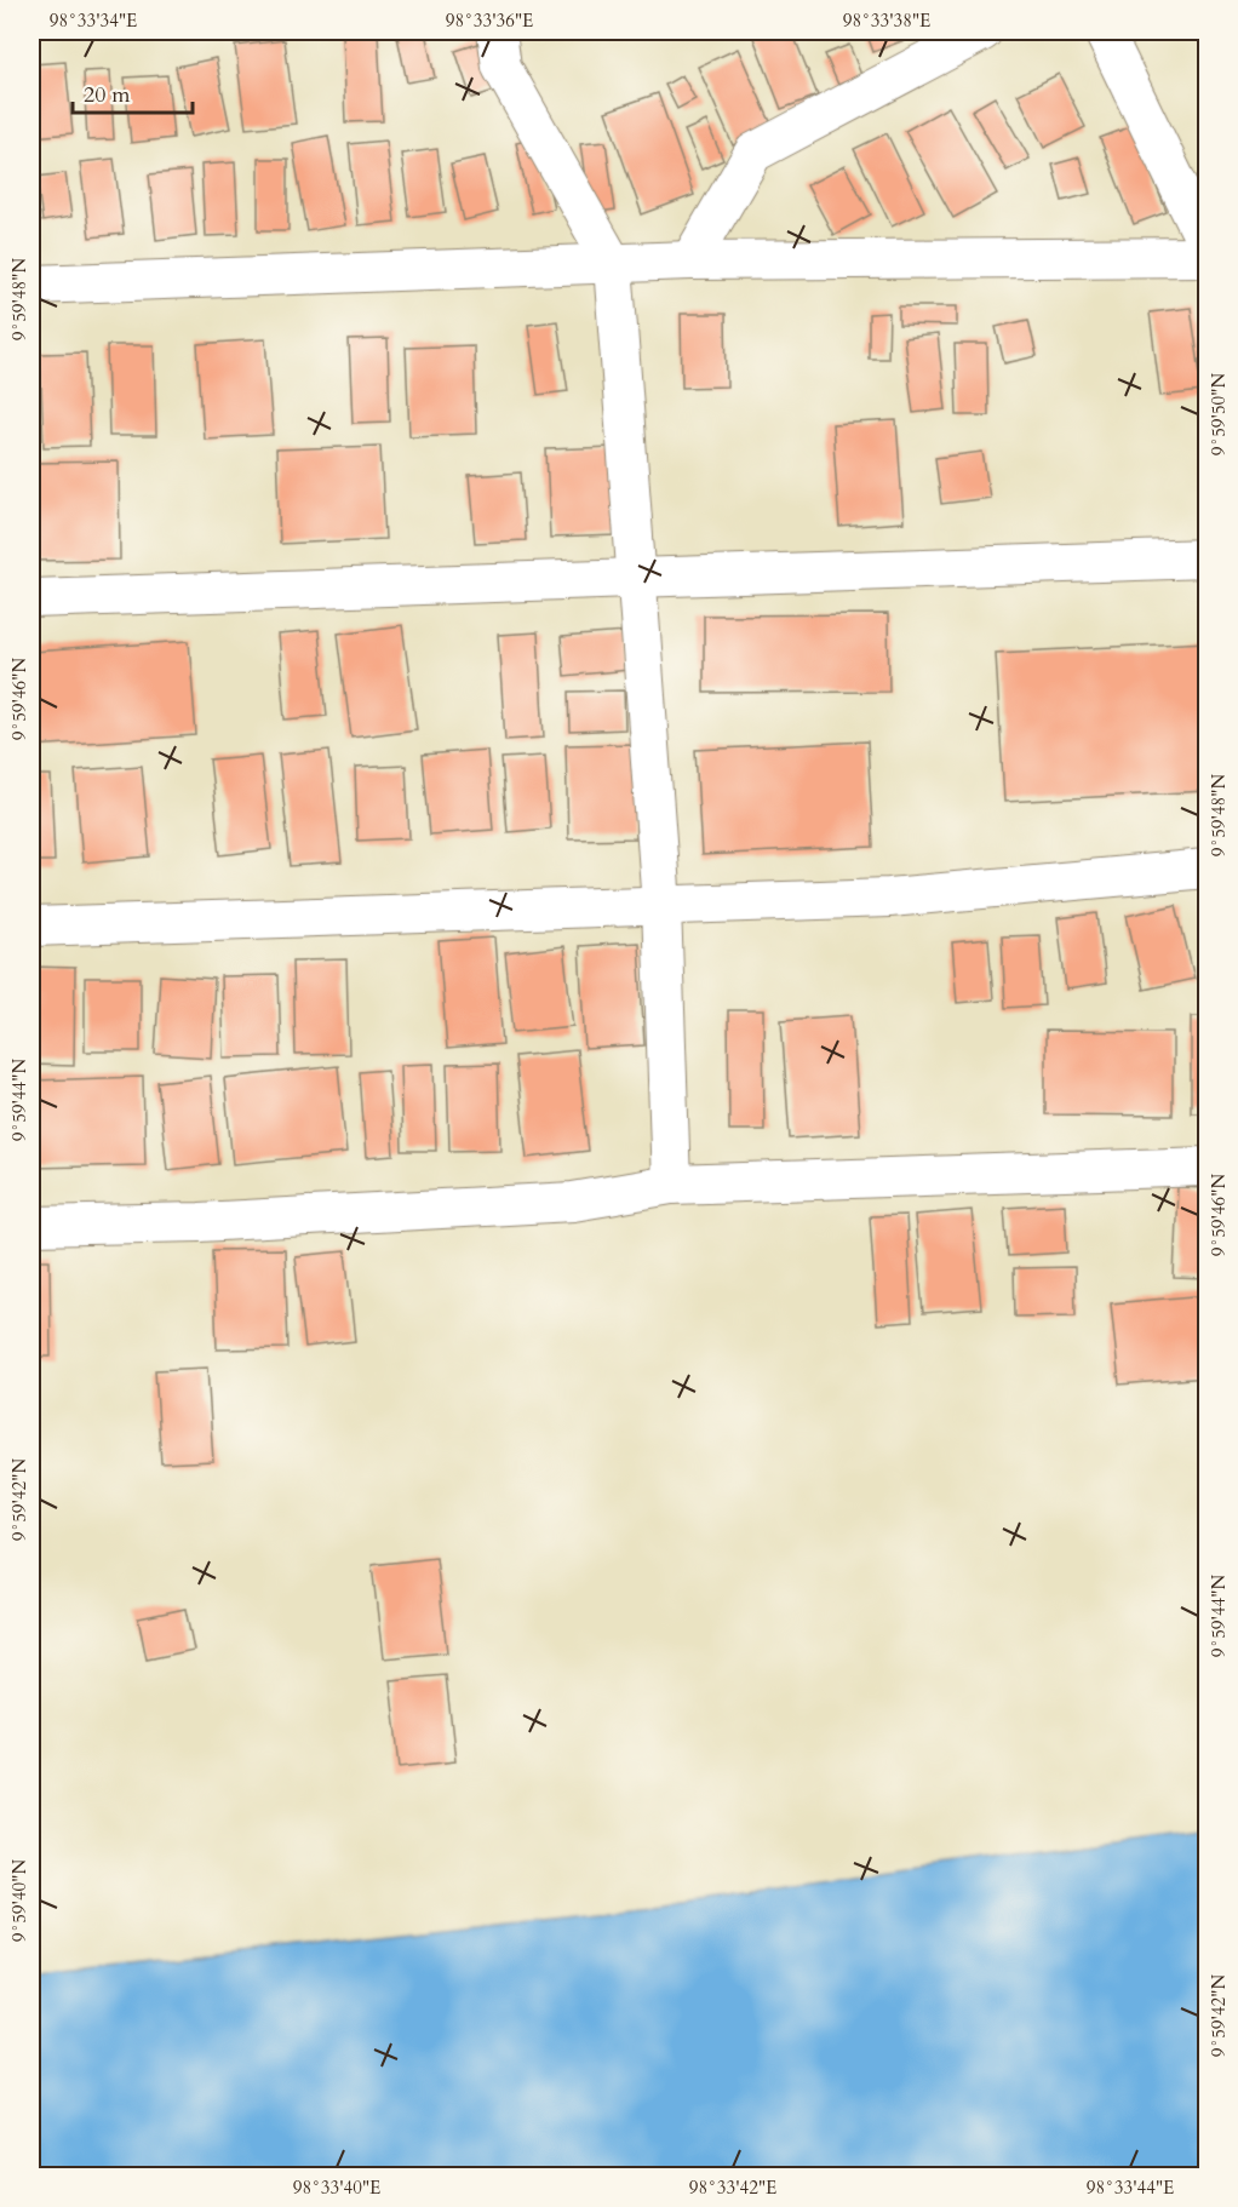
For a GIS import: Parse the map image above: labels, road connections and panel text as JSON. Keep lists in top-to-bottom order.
{
  "scale_bar": "20 m",
  "coordinates": [
    "98°33'34\"E",
    "98°33'36\"E",
    "98°33'38\"E",
    "9°59'48\"N",
    "9°59'50\"N",
    "9°59'46\"N",
    "9°59'44\"N",
    "9°59'42\"N",
    "9°59'40\"N",
    "98°33'40\"E",
    "98°33'42\"E",
    "98°33'44\"E"
  ]
}
